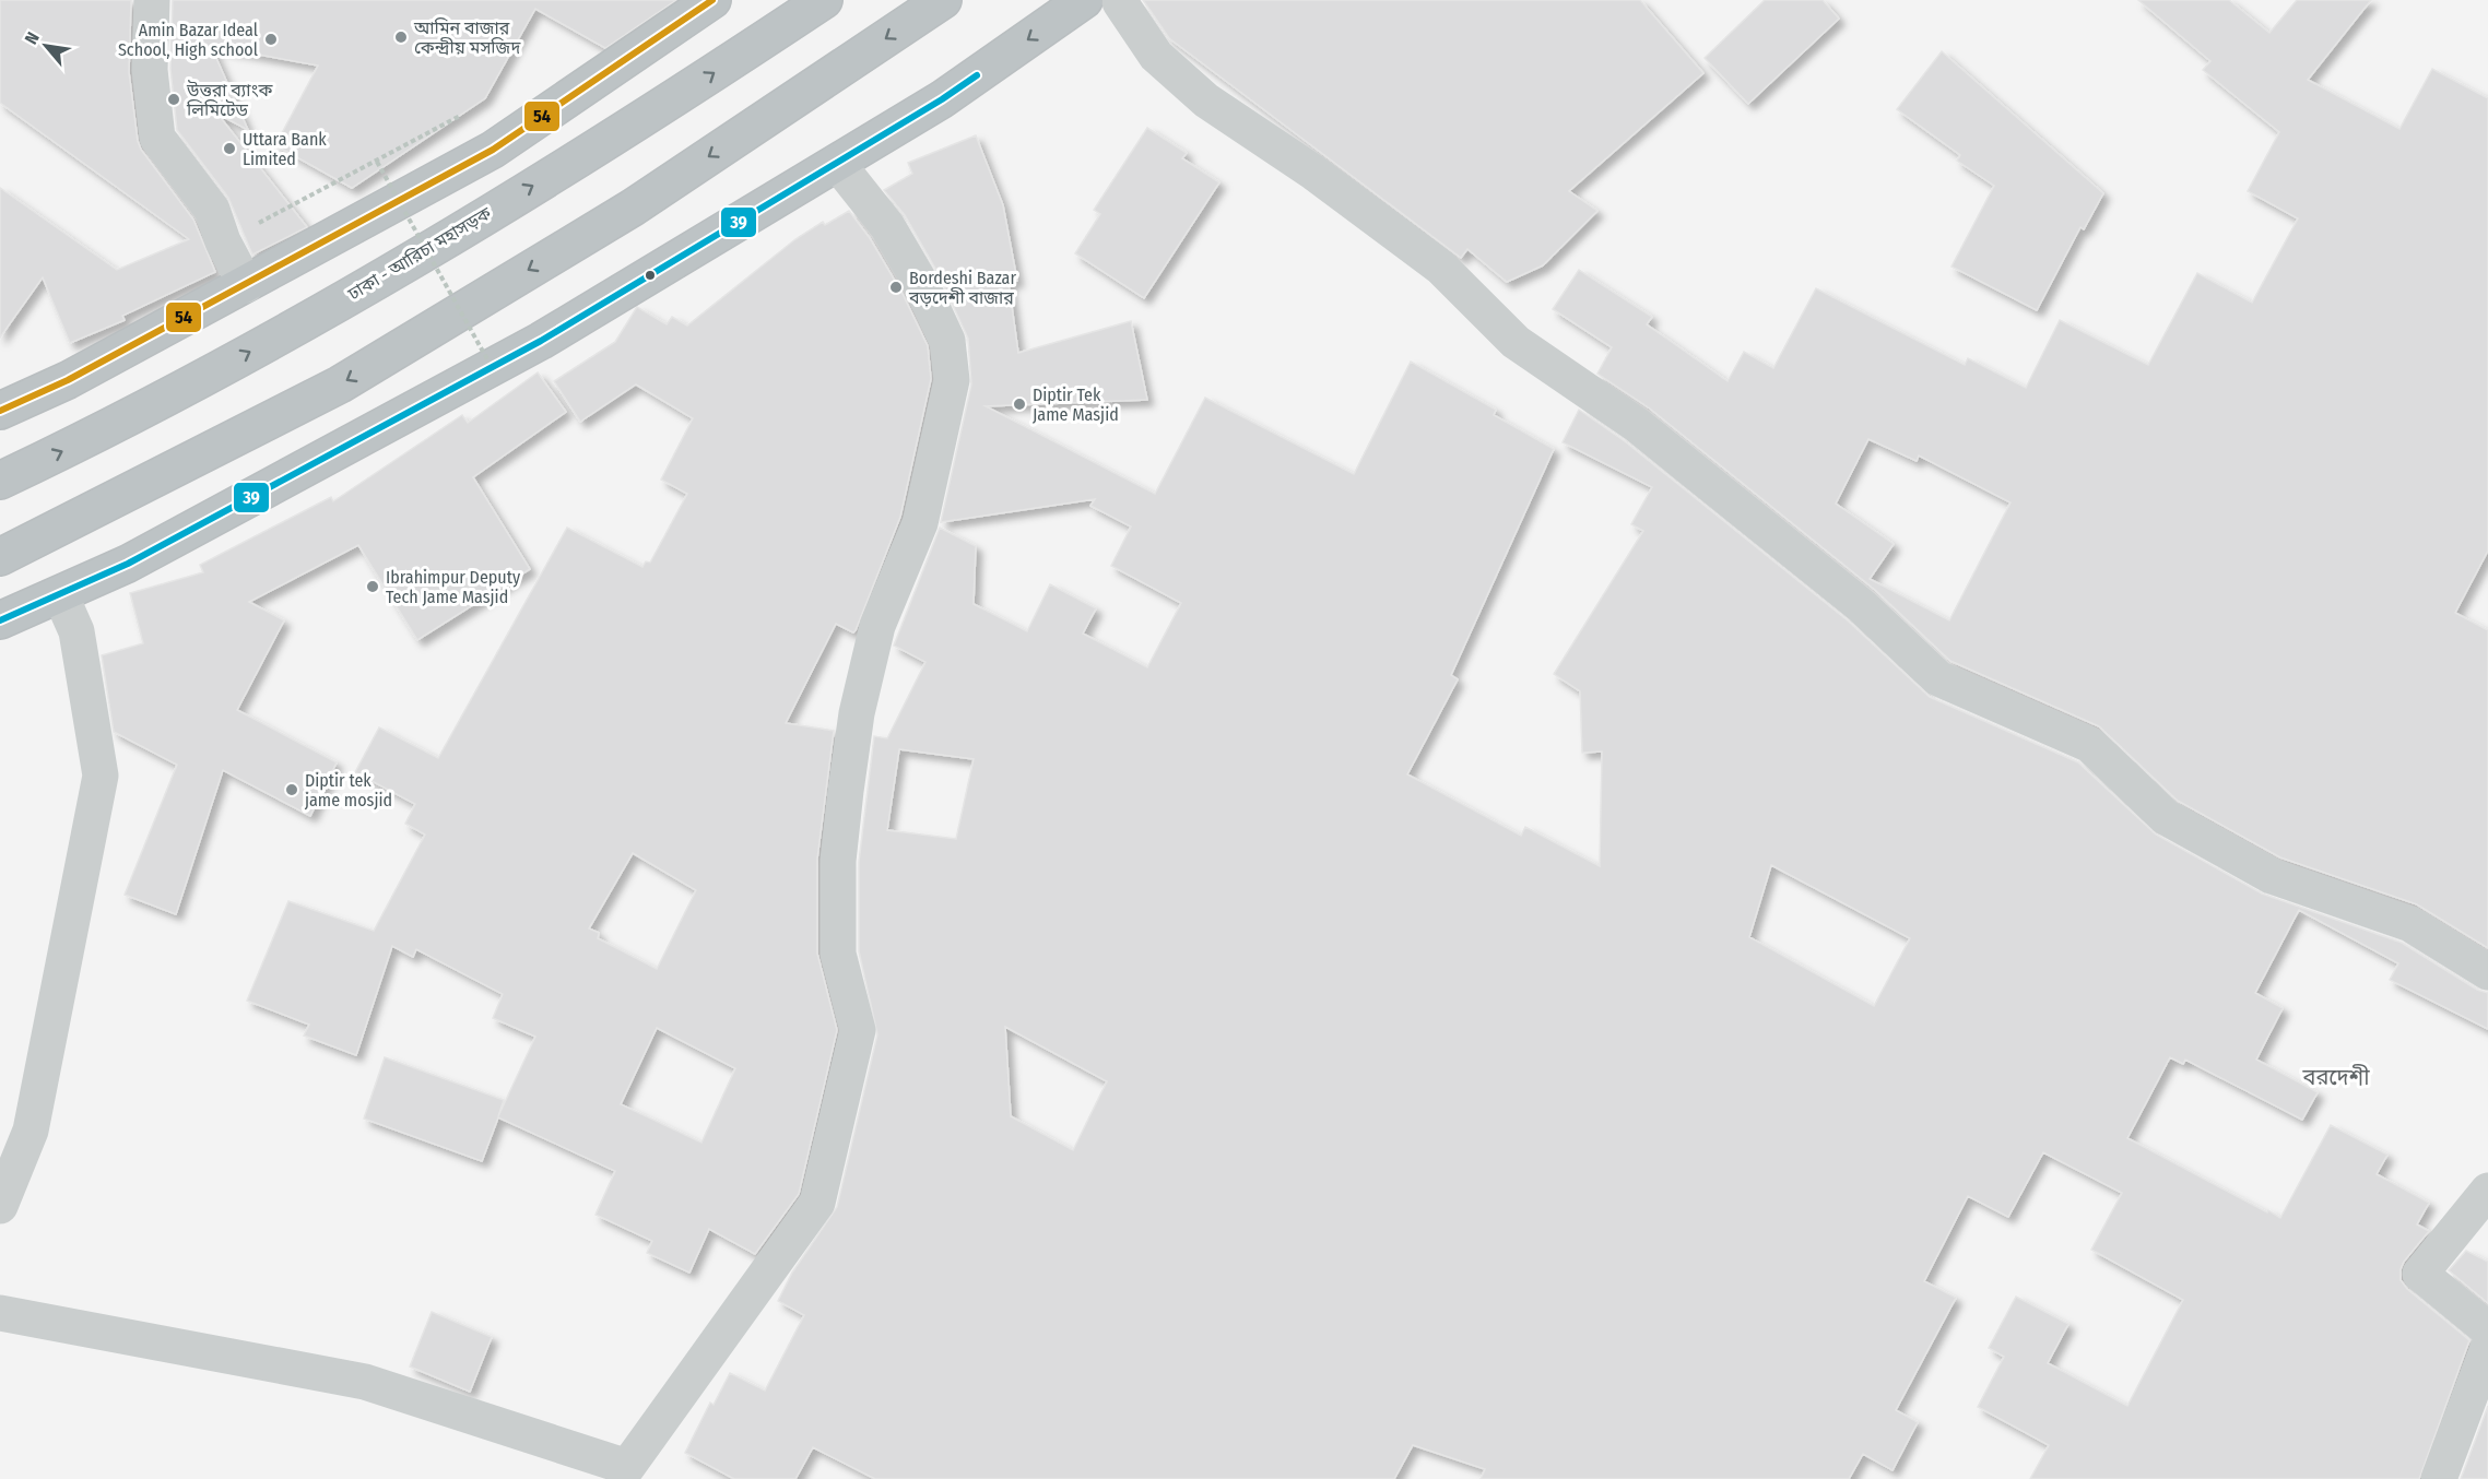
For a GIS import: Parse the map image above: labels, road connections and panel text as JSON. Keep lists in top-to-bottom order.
{
  "streets": {
    "highway": ["ঢাকা - আরিচা মহাসড়ক"]
  },
  "districts": ["বরদেশী"],
  "places": [
    "আমিন বাজার কেন্দ্রীয় মসজিদ",
    "Amin Bazar Ideal School, High school",
    "উত্তরা ব্যাংক লিমিটেড",
    "Uttara Bank Limited",
    "Bordeshi Bazar বড়দেশী বাজার",
    "Diptir Tek Jame Masjid",
    "Ibrahimpur Deputy Tech Jame Masjid",
    "Diptir tek jame mosjid"
  ],
  "lines": ["transit line 54", "transit line 39"],
  "north": "top left"
}
